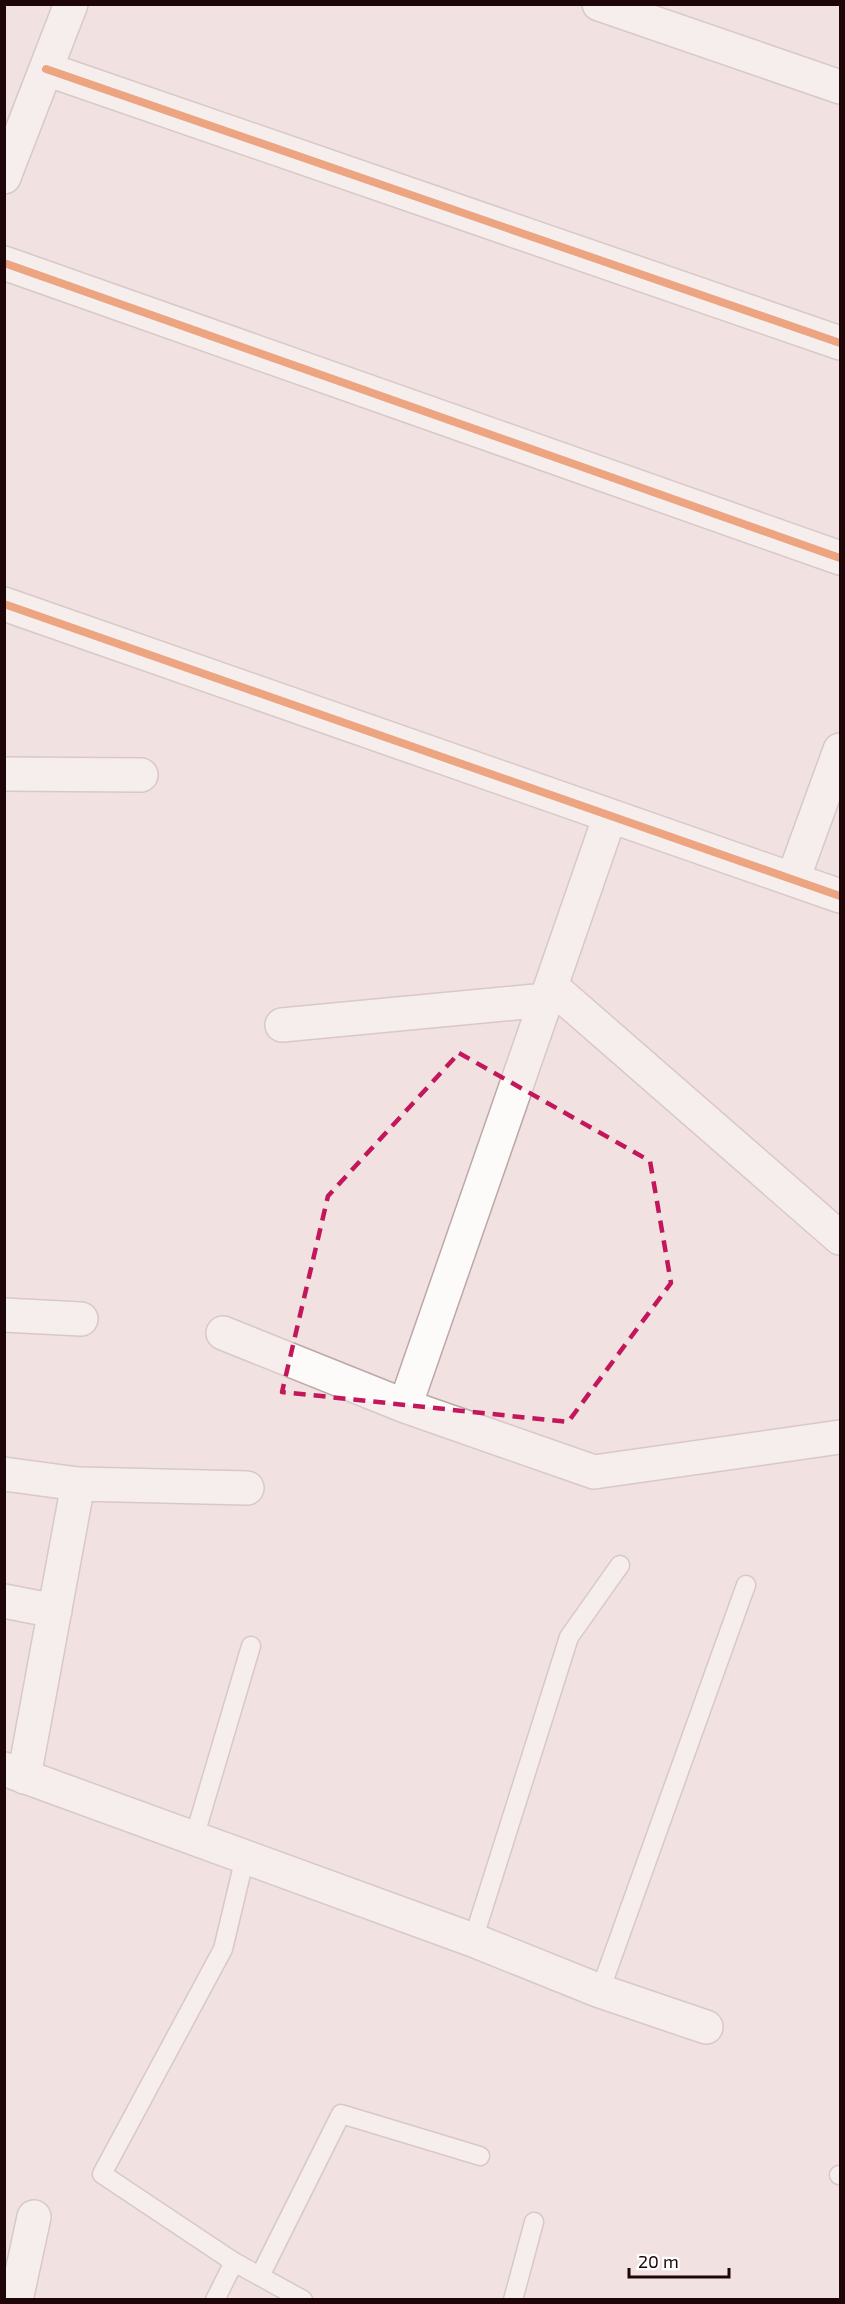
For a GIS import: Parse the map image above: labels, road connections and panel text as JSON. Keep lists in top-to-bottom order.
{
  "scale_bar": "20 m"
}
